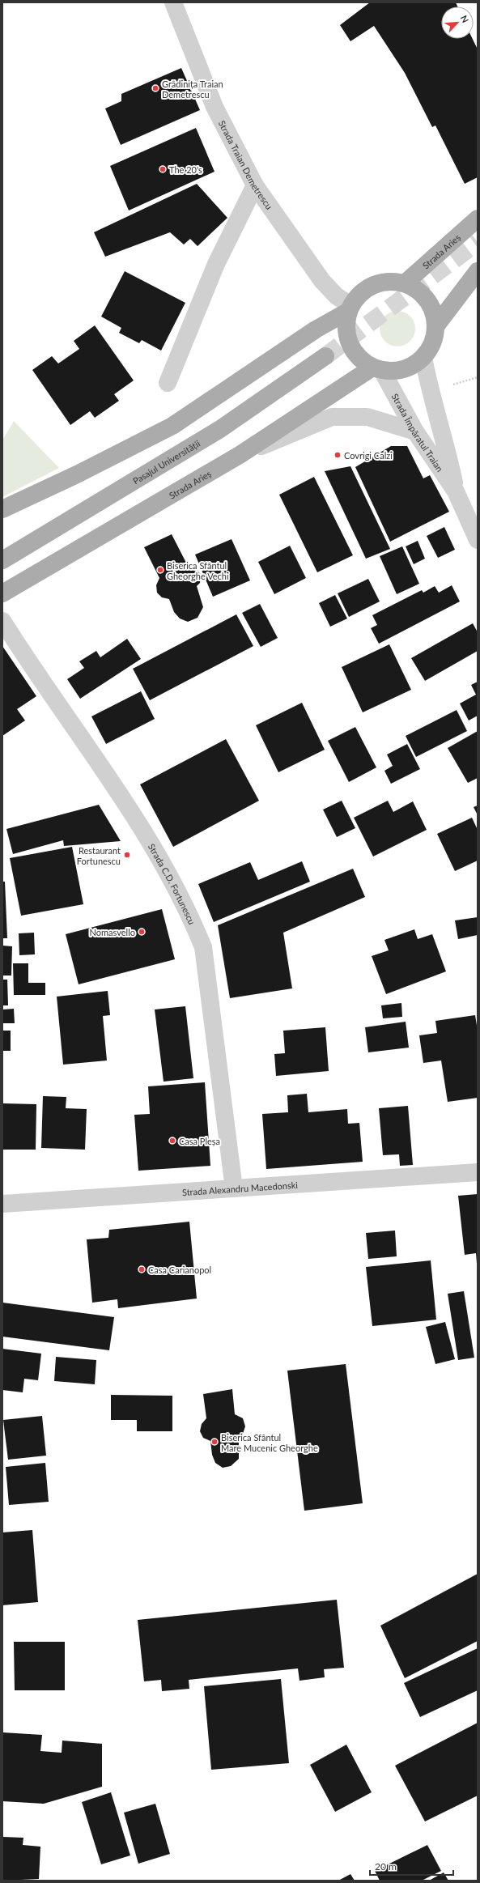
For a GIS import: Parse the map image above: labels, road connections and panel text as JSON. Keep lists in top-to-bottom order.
{
  "streets": {
    "main road": ["Strada Arieș", "Pasajul Universității"],
    "street": [
      "Strada Traian Demetrescu",
      "Strada Împăratul Traian",
      "Strada C.D. Fortunescu",
      "Strada Alexandru Macedonski"
    ]
  },
  "crossings": [
    ["Strada Traian Demetrescu", "Strada Arieș"],
    ["Strada Traian Demetrescu", "Strada Împăratul Traian"],
    ["Strada Arieș", "Strada Împăratul Traian"],
    ["Strada C.D. Fortunescu", "Strada Alexandru Macedonski"]
  ],
  "places": [
    "Grădinița Traian Demetrescu",
    "The 20's",
    "Covrigi Calzi",
    "Biserica Sfântul Gheorghe Vechi",
    "Restaurant Fortunescu",
    "Nomasvello",
    "Casa Pleșa",
    "Casa Carianopol",
    "Biserica Sfântul Mare Mucenic Gheorghe"
  ],
  "scale_bar": "20 m",
  "north": "top right"
}
